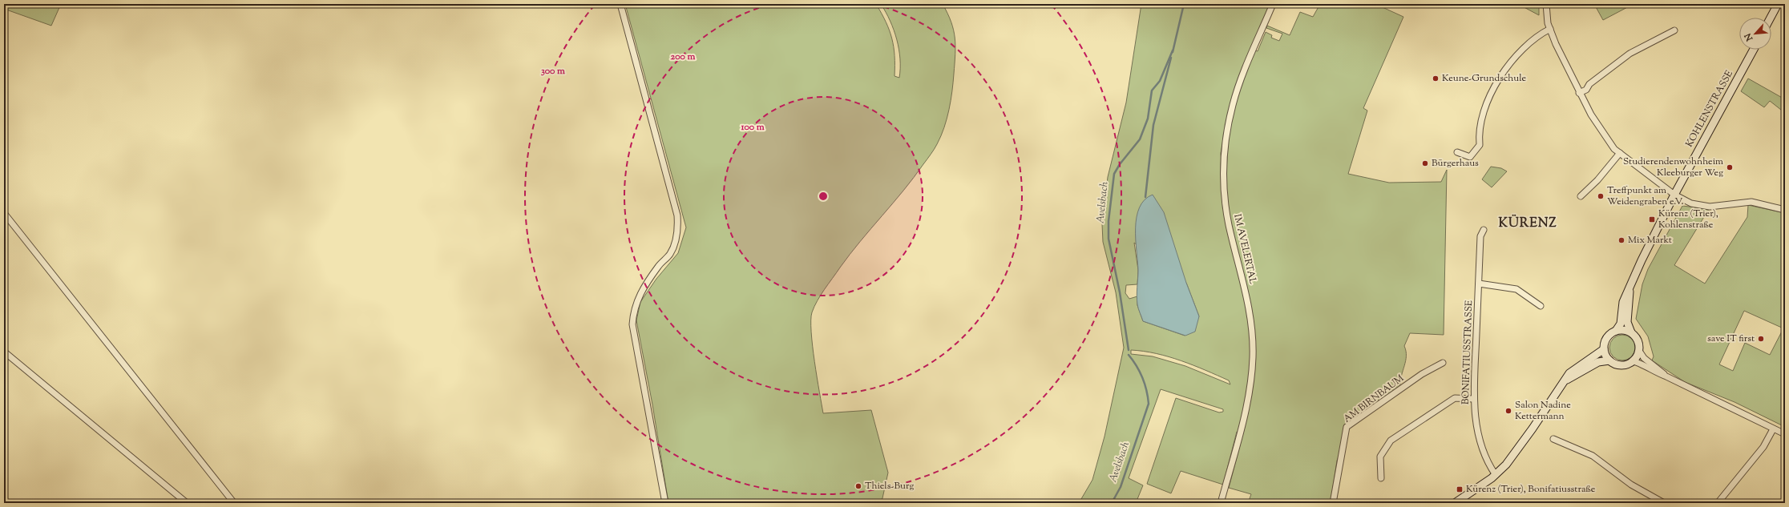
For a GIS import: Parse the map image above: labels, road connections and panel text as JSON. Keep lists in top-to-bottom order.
{
  "streets": {
    "main road": ["KOHLENSTRASSE"],
    "street": ["IM AVELERTAL", "BONIFATIUSSTRASSE", "AM BIRNBAUM"]
  },
  "districts": ["KÜRENZ"],
  "water": ["Avelsbach"],
  "places": {
    "other": [
      "Keune-Grundschule",
      "Bürgerhaus",
      "Studierendenwohnheim Kleeburger Weg",
      "Treffpunkt am Weidengraben e.V.",
      "Mix Markt",
      "save IT first",
      "Salon Nadine Kettermann",
      "Thiels-Burg"
    ],
    "transit": ["Kürenz (Trier), Kohlenstraße", "Kürenz (Trier), Bonifatiusstraße"]
  },
  "north": "bottom left",
  "rings": ["200 m", "300 m", "100 m"]
}
